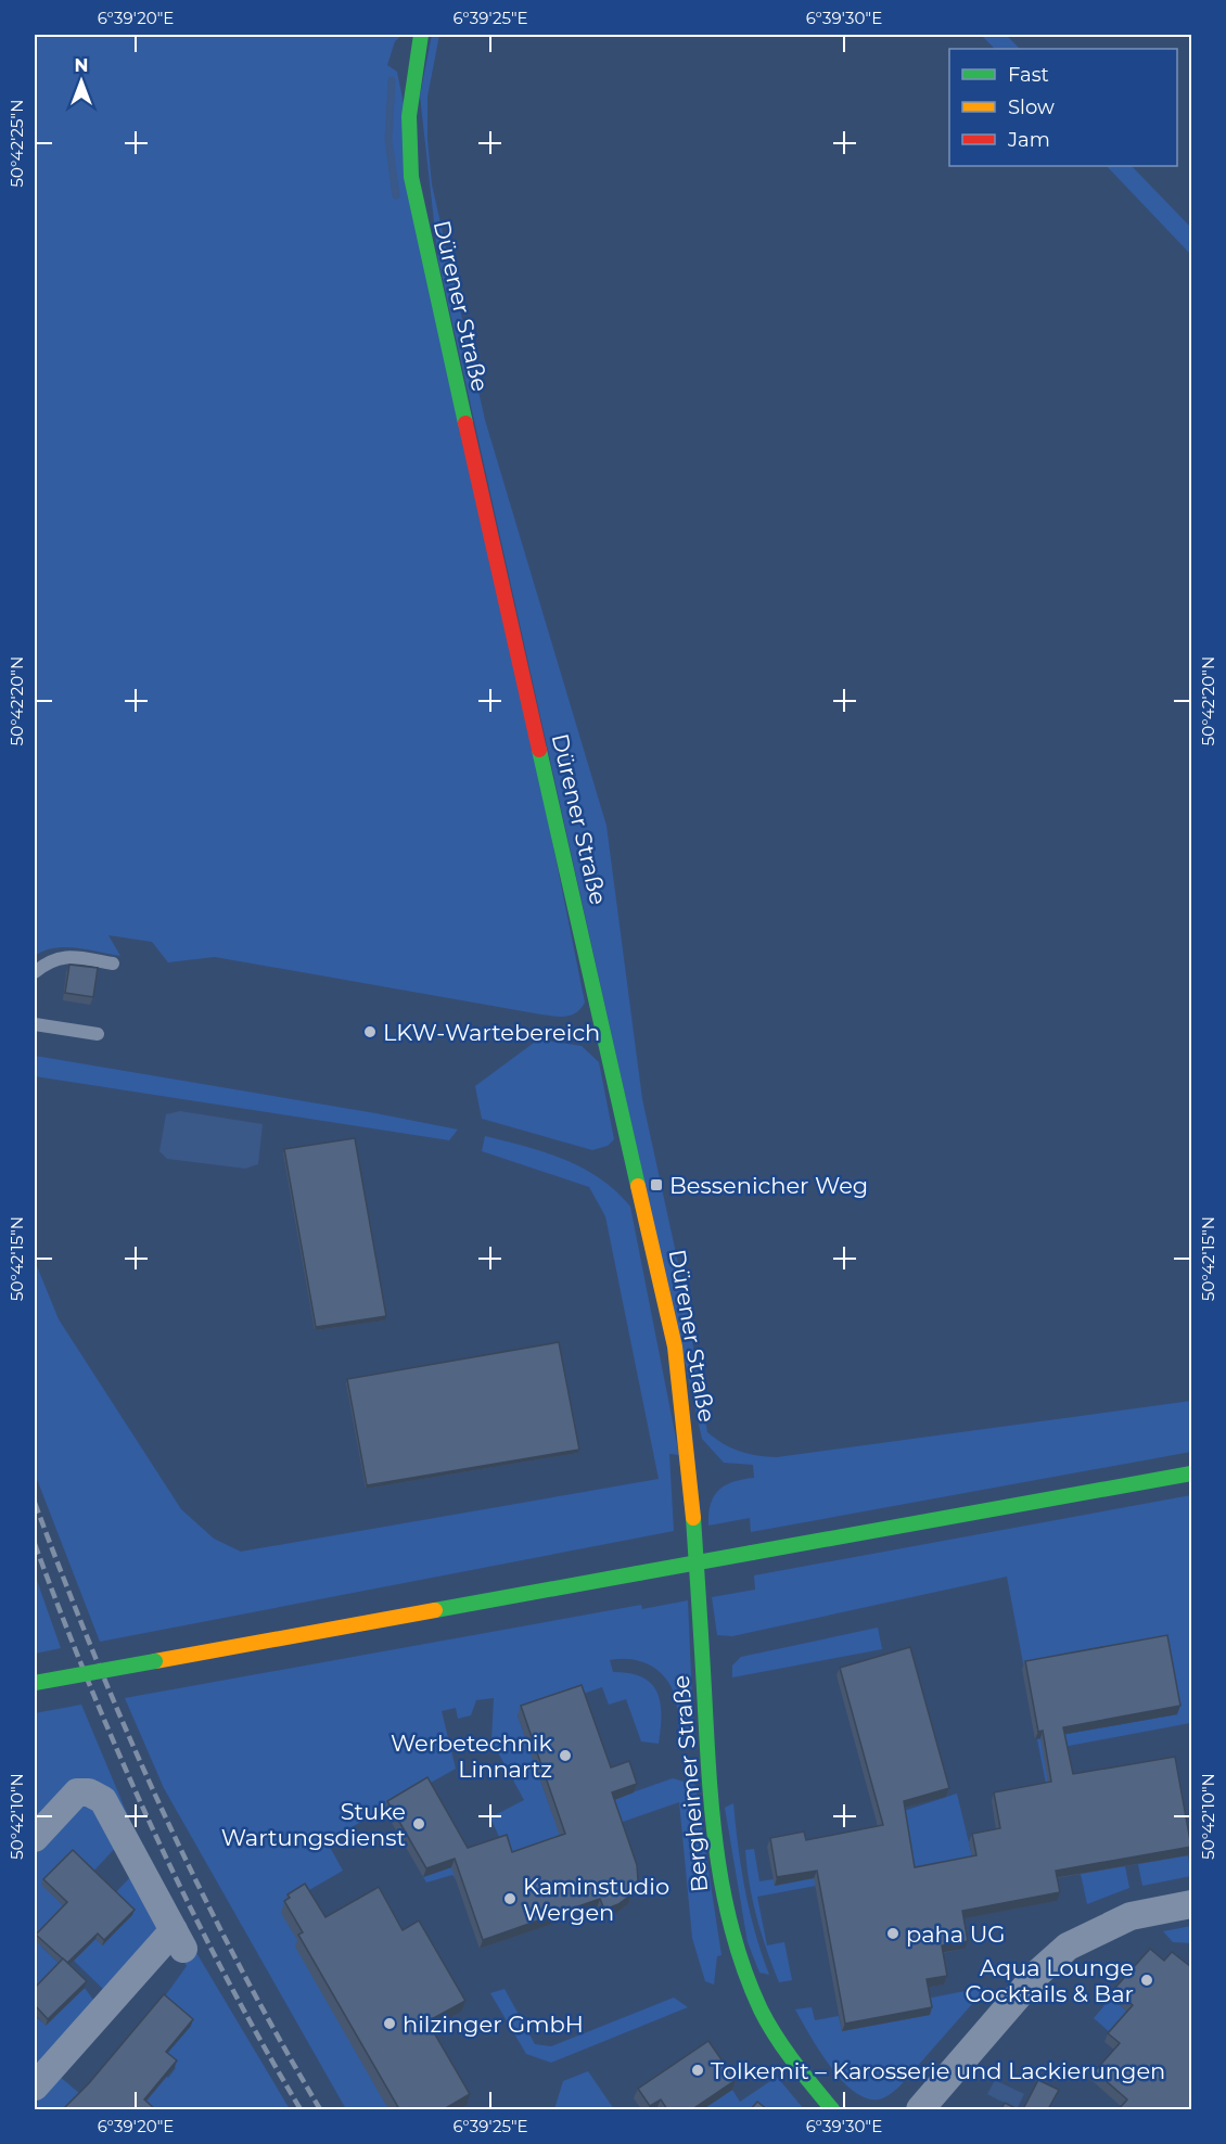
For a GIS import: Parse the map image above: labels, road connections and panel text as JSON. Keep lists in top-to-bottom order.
{
  "streets": {
    "street": ["Dürener Straße", "Bergheimer Straße"]
  },
  "crossings": [
    ["Dürener Straße", "Bergheimer Straße"]
  ],
  "places": {
    "other": [
      "LKW-Wartebereich",
      "Werbetechnik Linnartz",
      "Stuke Wartungsdienst",
      "Kaminstudio Wergen",
      "paha UG",
      "Aqua Lounge Cocktails & Bar",
      "hilzinger GmbH",
      "Tolkemit – Karosserie und Lackierungen"
    ],
    "transit": ["Bessenicher Weg"]
  },
  "legend": ["Fast", "Slow", "Jam"],
  "north": "top",
  "coordinates": [
    "6°39'20\"E",
    "6°39'25\"E",
    "6°39'30\"E",
    "50°42'25\"N",
    "50°42'20\"N",
    "50°42'15\"N",
    "50°42'10\"N"
  ]
}
